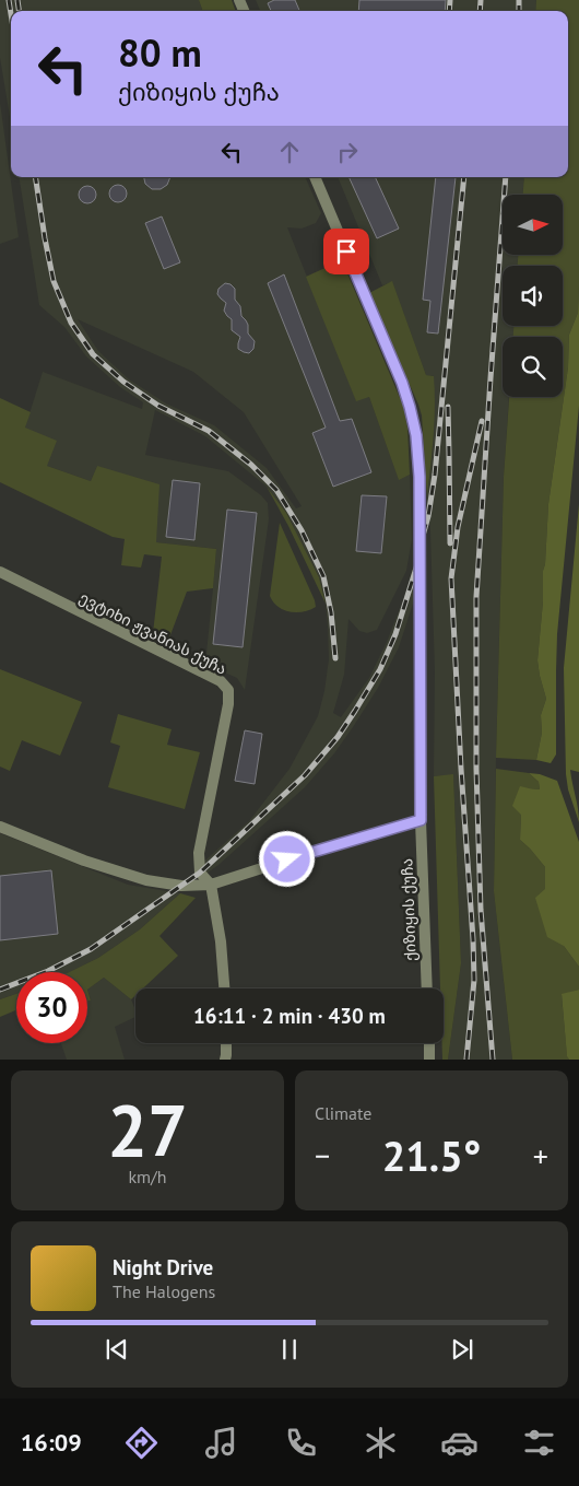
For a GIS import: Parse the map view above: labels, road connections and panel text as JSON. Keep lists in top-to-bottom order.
{
  "streets": {
    "street": ["ევტიხი ჟვანიას ქუჩა", "ქიზიყის ქუჩა"]
  },
  "north": "right",
  "page": {
    "turn": ["80 m", "ქიზიყის ქუჩა"],
    "limit": "30",
    "trip": "16:11 · 2 min · 430 m",
    "tile": [
      ["27", "km/h"],
      "Climate"
    ],
    "heat": ["−", "21.5°", "+"],
    "song": ["Night Drive", "The Halogens"],
    "tabs": "16:09"
  }
}
